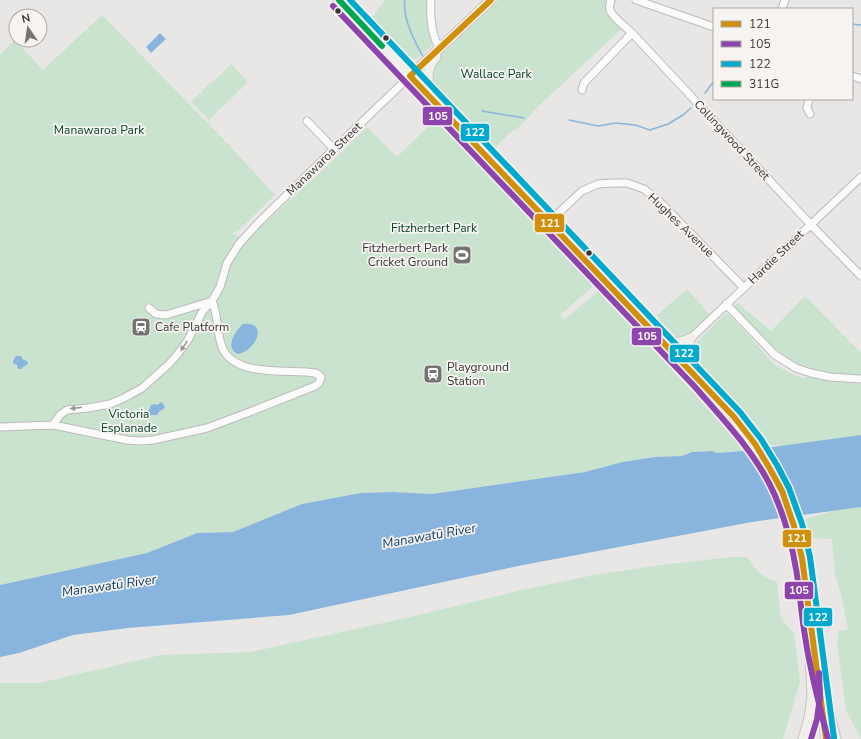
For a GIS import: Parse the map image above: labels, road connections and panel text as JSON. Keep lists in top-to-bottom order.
{
  "streets": {
    "street": [
      "Collingwood Street",
      "Manawaroa Street",
      "Hughes Avenue",
      "Hardie Street"
    ]
  },
  "crossings": [
    ["Collingwood Street", "Hardie Street"],
    ["Hughes Avenue", "Hardie Street"]
  ],
  "one_way": ["Manawaroa Street"],
  "water": ["Manawatū River"],
  "parks": [
    "Wallace Park",
    "Manawaroa Park",
    "Fitzherbert Park",
    "Victoria Esplanade"
  ],
  "places": {
    "sports": ["Fitzherbert Park Cricket Ground"],
    "station": ["Cafe Platform", "Playground Station"]
  },
  "lines": [
    "transit line 121",
    "transit line 122",
    "transit line 311G",
    "transit line 105"
  ],
  "legend": [
    "121",
    "105",
    "122",
    "311G"
  ],
  "north": "top"
}
